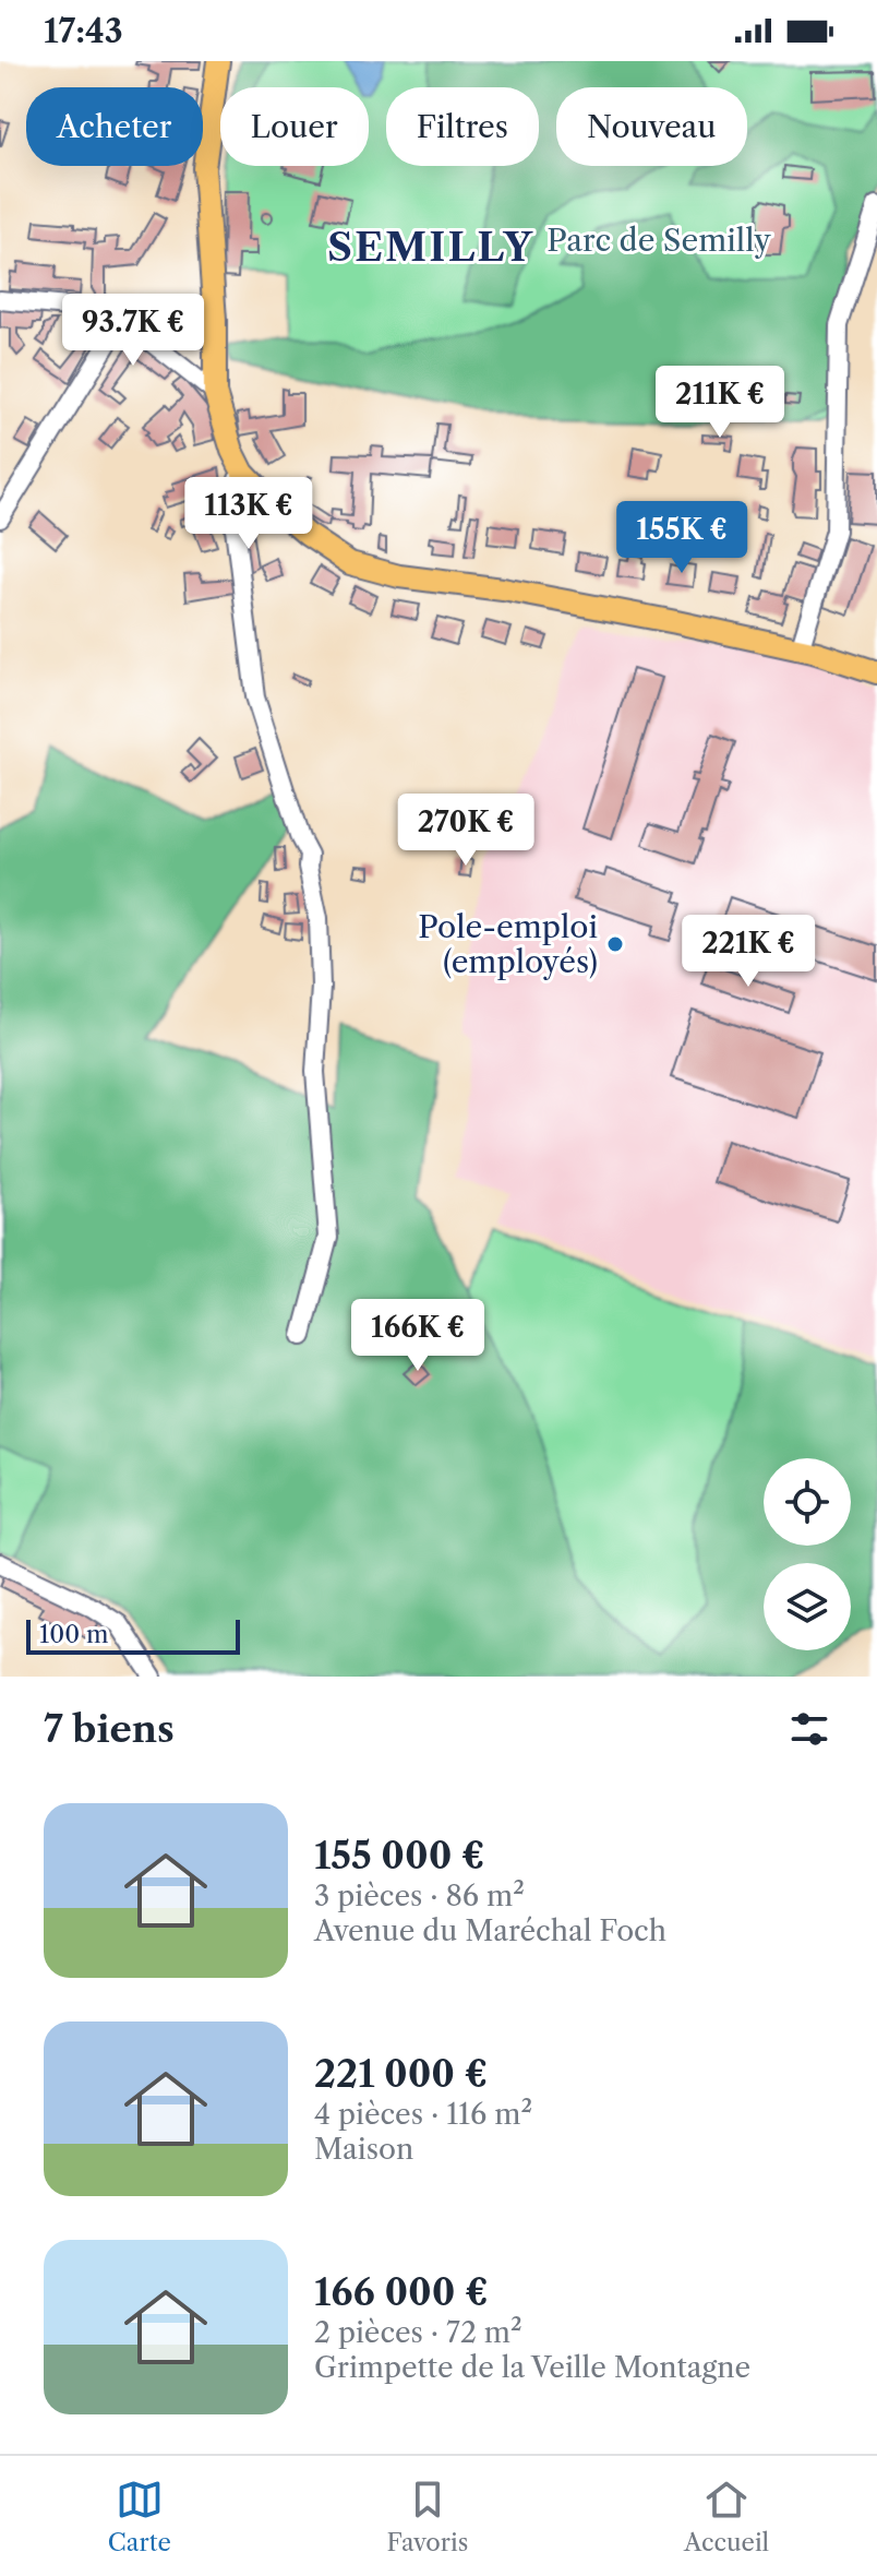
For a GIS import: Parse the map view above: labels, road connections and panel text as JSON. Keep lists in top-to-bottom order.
{
  "districts": ["SEMILLY"],
  "parks": ["Parc de Semilly"],
  "places": ["Pole-emploi (employés)"],
  "scale_bar": "100 m",
  "page": {
    "status": "17:43",
    "chip": [
      "Acheter",
      "Louer",
      "Filtres",
      "Nouveau"
    ],
    "price": [
      "93.7K €",
      "211K €",
      "113K €",
      "155K €",
      "270K €",
      "221K €",
      "166K €"
    ],
    "scale": "100 m",
    "heading": "7 biens",
    "list": [
      {
        "name": "155 000 €",
        "note": "3 pièces · 86 m² · Avenue du Maréchal Foch"
      },
      {
        "name": "221 000 €",
        "note": "4 pièces · 116 m² · Maison"
      },
      {
        "name": "166 000 €",
        "note": "2 pièces · 72 m² · Grimpette de la Veille Montagne"
      }
    ],
    "tabs": ["Carte", "Favoris", "Accueil"]
  }
}
